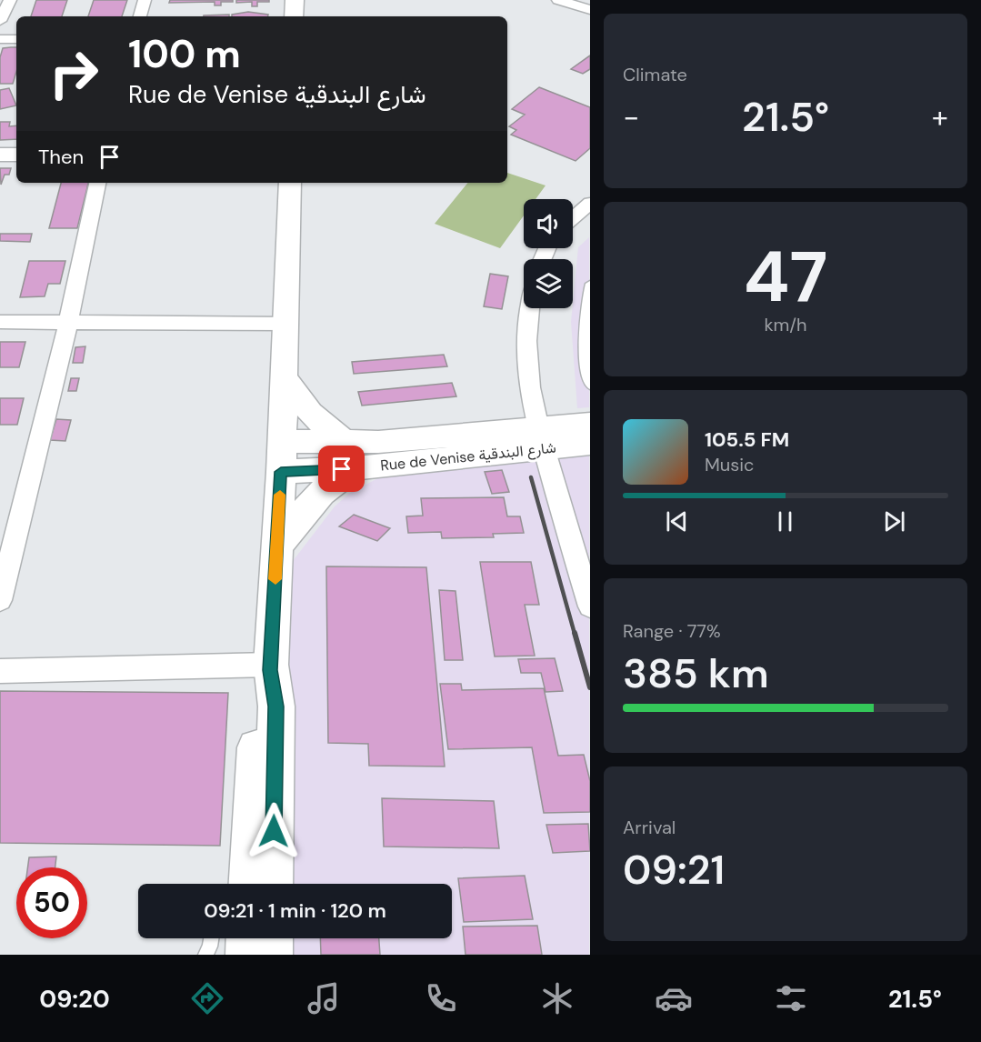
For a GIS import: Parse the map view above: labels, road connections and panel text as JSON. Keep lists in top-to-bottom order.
{
  "streets": {
    "main road": ["Rue de Venise شارع البندقية"]
  },
  "page": {
    "tile": [
      "Climate",
      ["47", "km/h"],
      ["Range · 77%", "385 km"],
      ["Arrival", "09:21"]
    ],
    "turn": ["100 m", "Rue de Venise شارع البندقية"],
    "heat": ["−", "21.5°", "+"],
    "then": "Then",
    "song": ["105.5 FM", "Music"],
    "limit": "50",
    "trip": "09:21 · 1 min · 120 m",
    "tabs": ["09:20", "21.5°"]
  }
}
